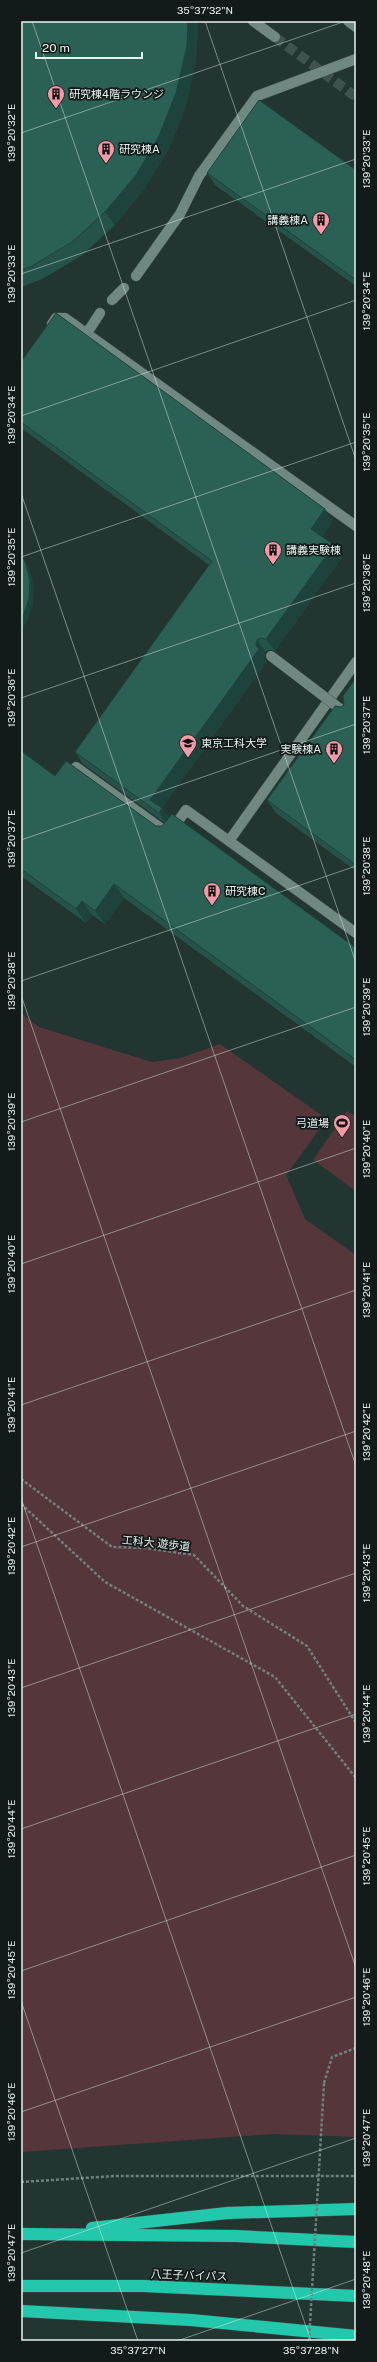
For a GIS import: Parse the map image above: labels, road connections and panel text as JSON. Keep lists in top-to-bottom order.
{
  "streets": {
    "highway": ["八王子バイパス"],
    "path": ["工科大 遊歩道"]
  },
  "places": {
    "building": [
      "研究棟4階ラウンジ",
      "研究棟A",
      "講義棟A",
      "講義実験棟",
      "実験棟A",
      "研究棟C"
    ],
    "school or university": ["東京工科大学"],
    "sports": ["弓道場"]
  },
  "scale_bar": "20 m",
  "coordinates": [
    "35°37'32\"N",
    "139°20'32\"E",
    "139°20'33\"E",
    "139°20'34\"E",
    "139°20'35\"E",
    "139°20'36\"E",
    "139°20'37\"E",
    "139°20'38\"E",
    "139°20'39\"E",
    "139°20'40\"E",
    "139°20'41\"E",
    "139°20'42\"E",
    "139°20'43\"E",
    "139°20'44\"E",
    "139°20'45\"E",
    "139°20'46\"E",
    "139°20'47\"E",
    "139°20'48\"E",
    "35°37'27\"N",
    "35°37'28\"N"
  ]
}
